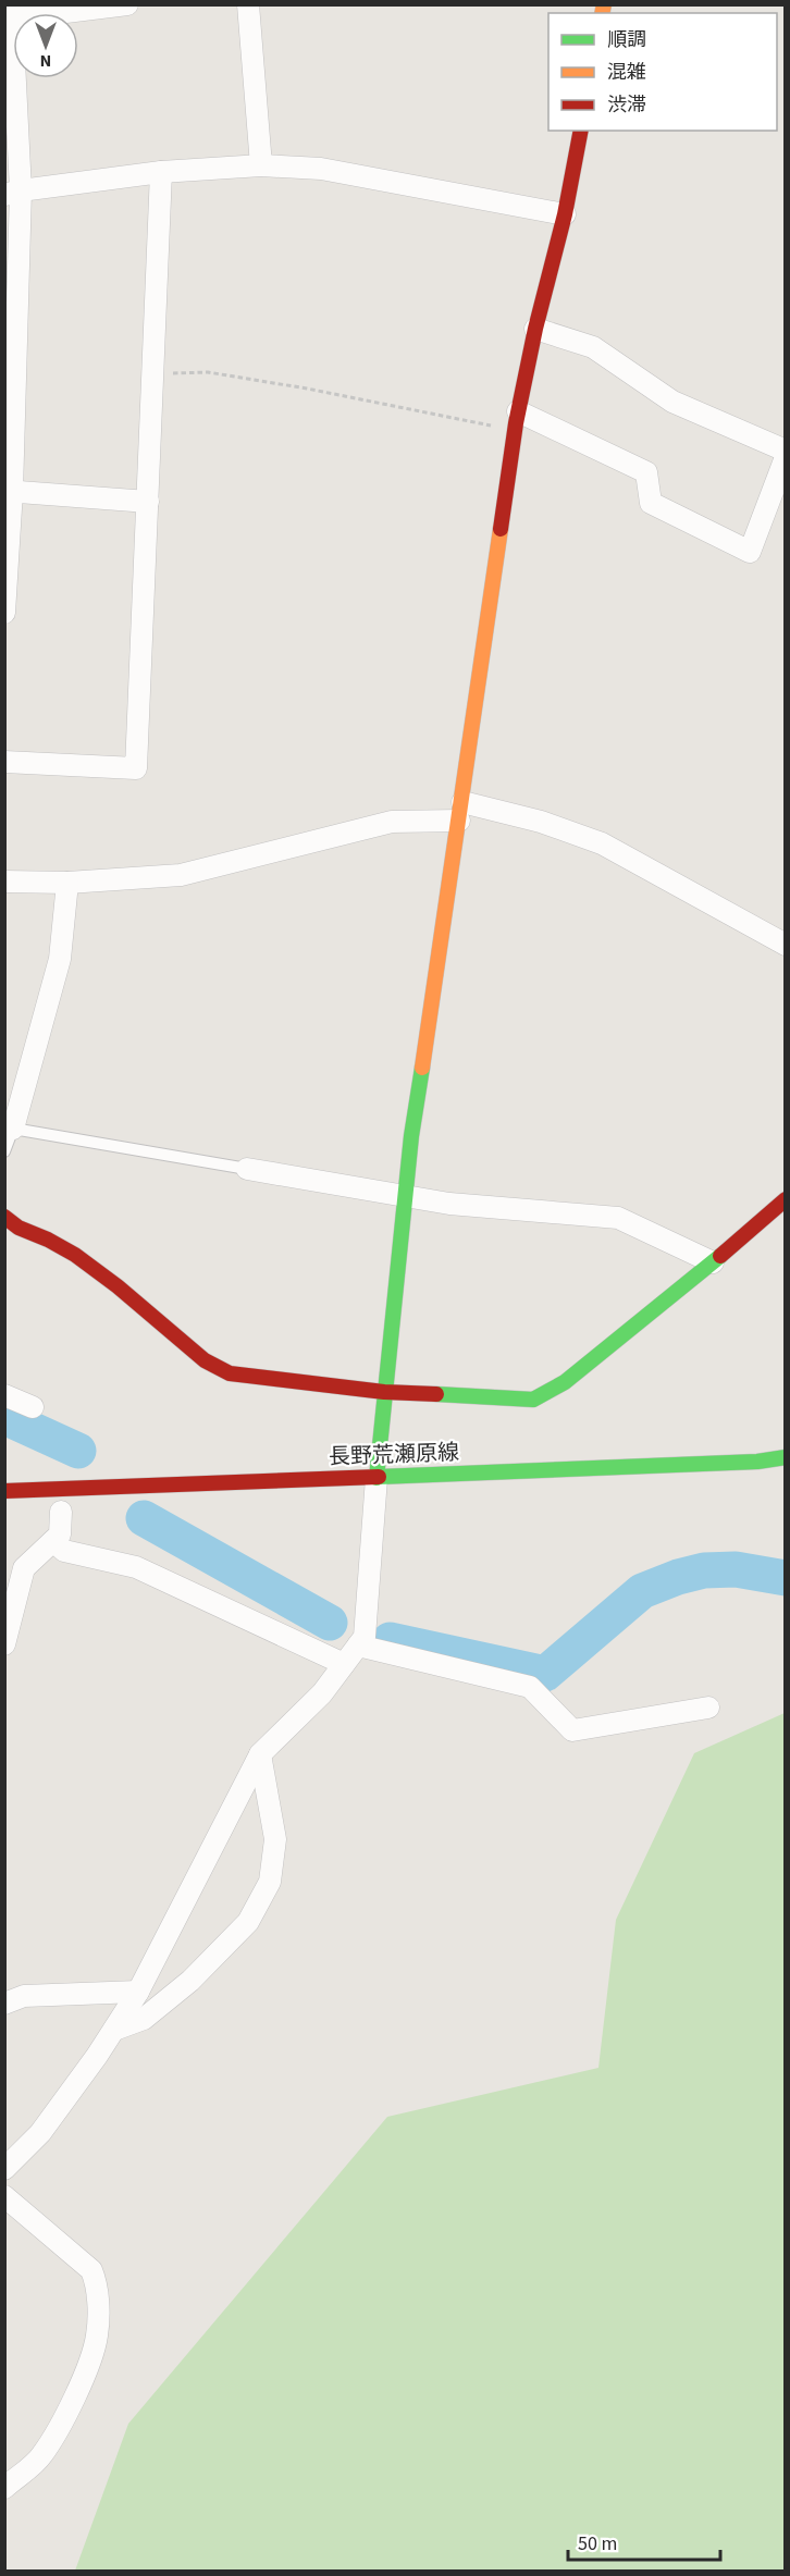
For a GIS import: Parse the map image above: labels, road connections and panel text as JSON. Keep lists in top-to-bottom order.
{
  "streets": {
    "street": ["長野荒瀬原線"]
  },
  "legend": ["順調", "混雑", "渋滞"],
  "scale_bar": "50 m",
  "north": "bottom"
}
